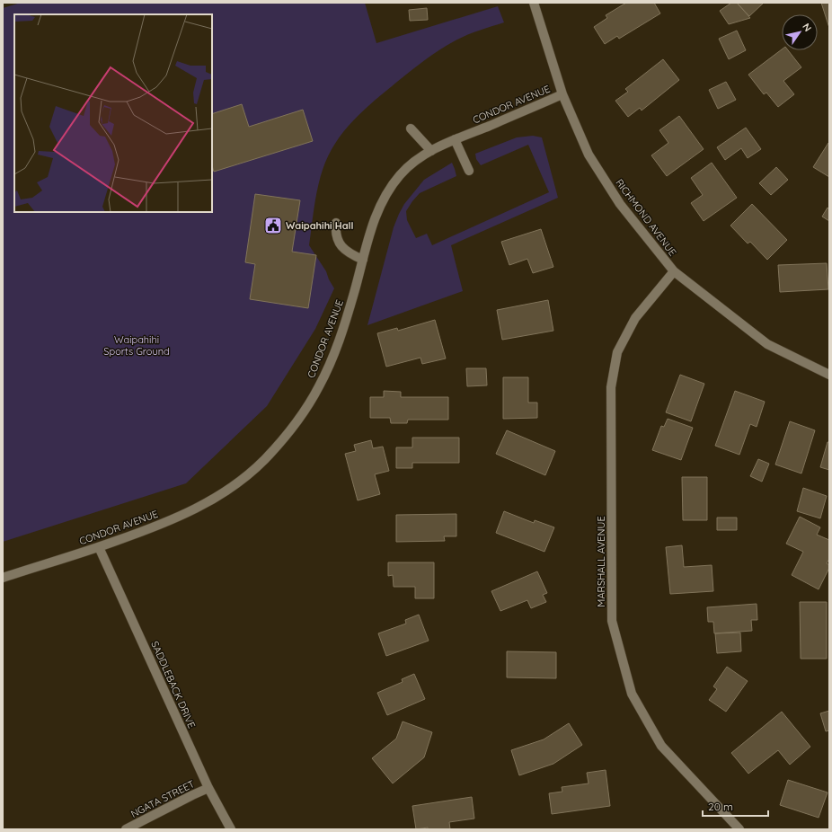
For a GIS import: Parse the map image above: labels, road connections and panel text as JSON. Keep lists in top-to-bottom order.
{
  "streets": {
    "street": [
      "CONDOR AVENUE",
      "RICHMOND AVENUE",
      "MARSHALL AVENUE",
      "SADDLEBACK DRIVE",
      "NGATA STREET"
    ]
  },
  "crossings": [
    ["CONDOR AVENUE", "RICHMOND AVENUE"],
    ["CONDOR AVENUE", "SADDLEBACK DRIVE"],
    ["RICHMOND AVENUE", "MARSHALL AVENUE"],
    ["SADDLEBACK DRIVE", "NGATA STREET"]
  ],
  "parks": ["Waipahihi Sports Ground"],
  "places": {
    "public building": ["Waipahihi Hall"]
  },
  "scale_bar": "20 m",
  "north": "top right"
}
